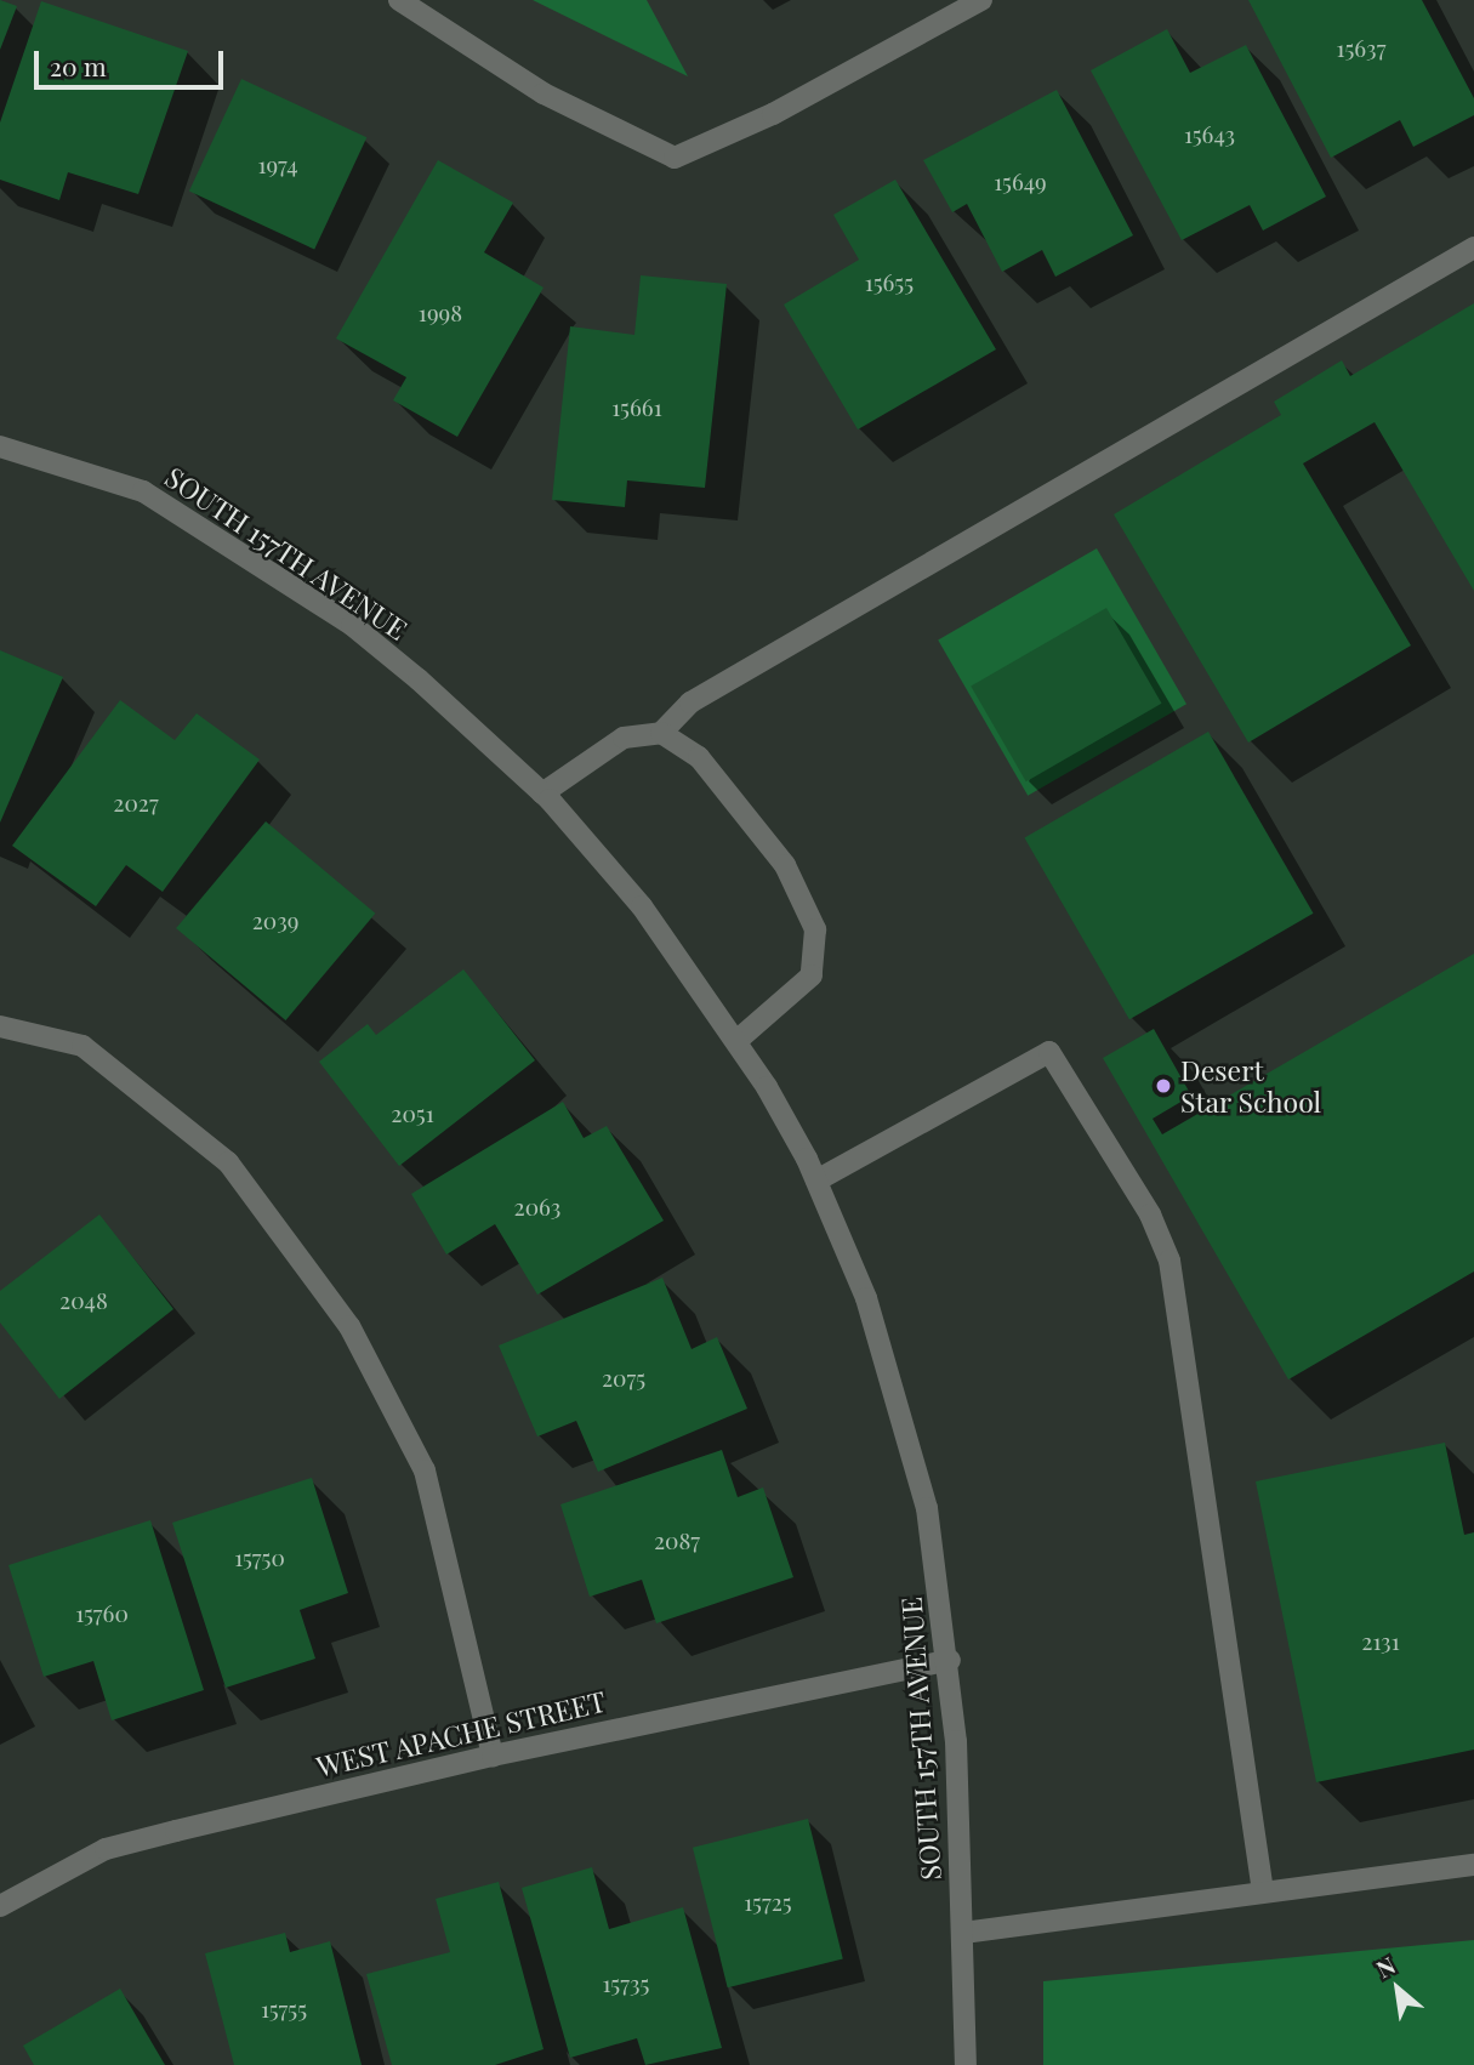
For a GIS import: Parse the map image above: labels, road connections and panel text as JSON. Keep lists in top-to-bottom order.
{
  "streets": {
    "street": ["SOUTH 157TH AVENUE", "WEST APACHE STREET"]
  },
  "crossings": [
    ["SOUTH 157TH AVENUE", "WEST APACHE STREET"]
  ],
  "places": ["Desert Star School"],
  "house_numbers": [
    "15637",
    "15643",
    "1974",
    "15649",
    "15655",
    "1998",
    "15661",
    "2027",
    "2039",
    "2051",
    "2063",
    "2048",
    "2075",
    "2087",
    "15750",
    "15760",
    "2131",
    "15725",
    "15735",
    "15755"
  ],
  "scale_bar": "20 m",
  "north": "top left"
}
